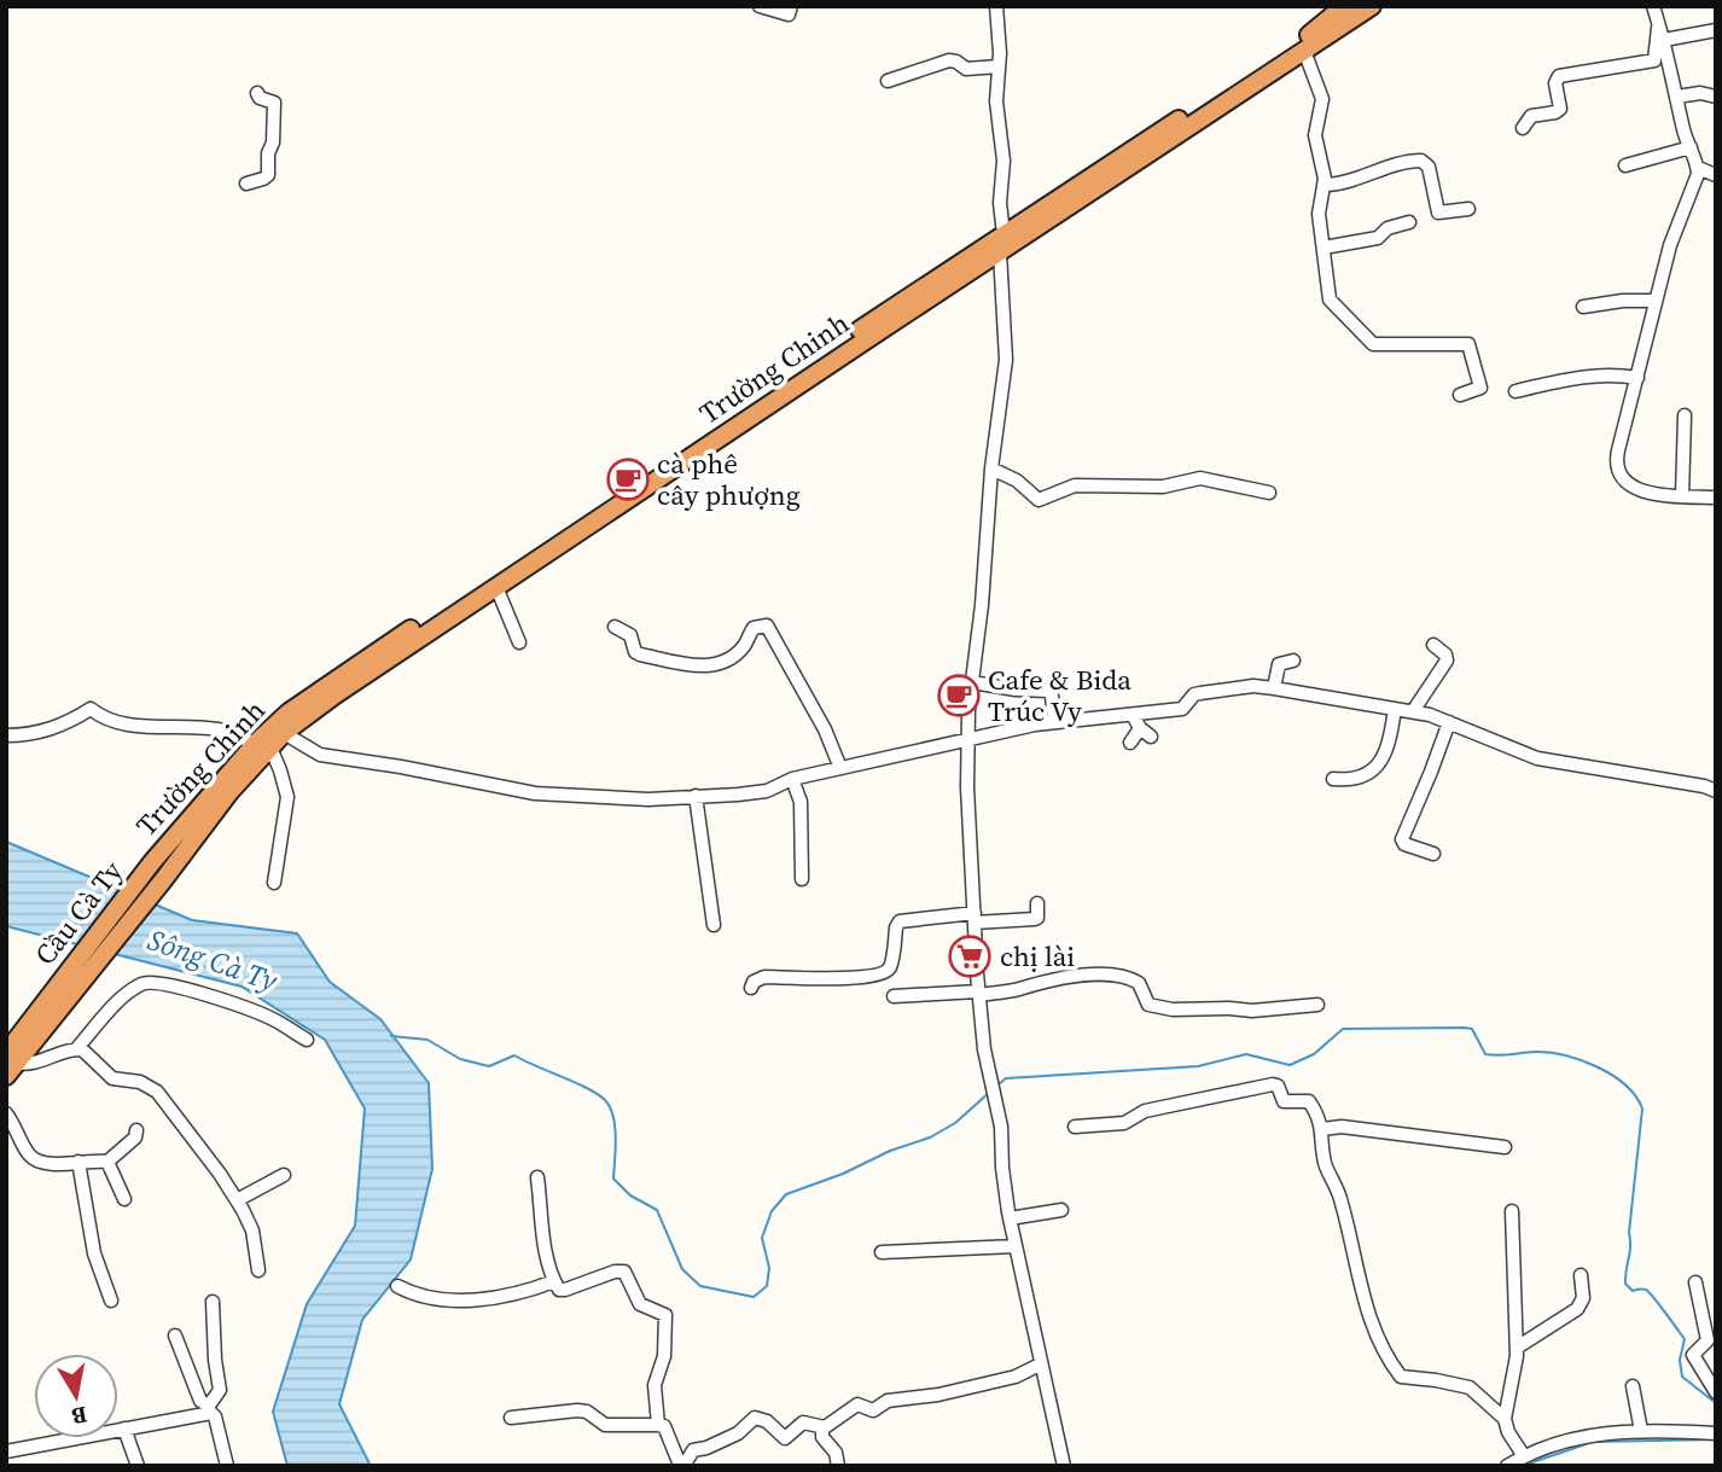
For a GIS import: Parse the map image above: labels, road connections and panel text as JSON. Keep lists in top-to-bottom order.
{
  "streets": {
    "highway": ["Trường Chinh", "Cầu Cà Ty"]
  },
  "crossings": [
    ["Trường Chinh", "Cầu Cà Ty"]
  ],
  "water": ["Sông Cà Ty"],
  "places": {
    "cafe": ["cà phê cây phượng", "Cafe & Bida Trúc Vy"],
    "supermarket": ["chị lài"]
  },
  "north": "bottom"
}
